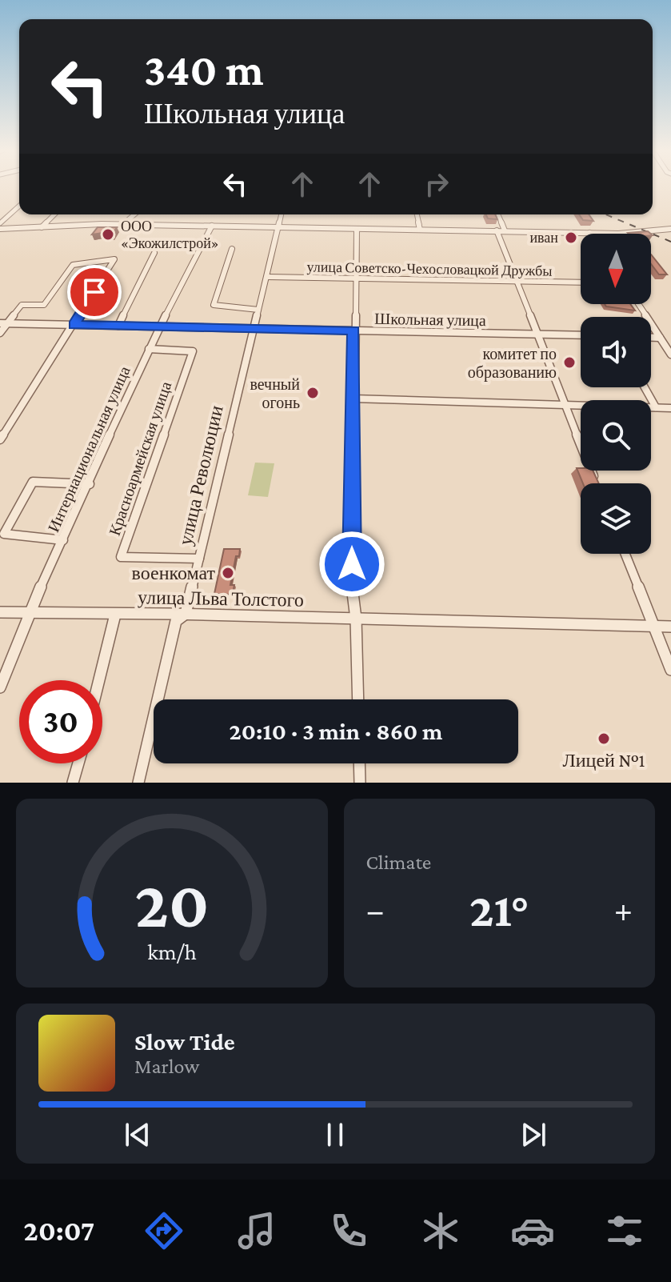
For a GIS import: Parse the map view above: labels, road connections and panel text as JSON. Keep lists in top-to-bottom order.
{
  "streets": {
    "street": [
      "улица Советско-Чехословацкой Дружбы",
      "Школьная улица",
      "Интернациональная улица",
      "Красноармейская улица",
      "улица Революции",
      "улица Льва Толстого"
    ]
  },
  "crossings": [
    ["улица Советско-Чехословацкой Дружбы", "улица Революции"],
    ["Школьная улица", "Интернациональная улица"],
    ["Школьная улица", "улица Революции"],
    ["Интернациональная улица", "Красноармейская улица"],
    ["Интернациональная улица", "улица Льва Толстого"],
    ["Красноармейская улица", "улица Революции"],
    ["улица Революции", "улица Льва Толстого"]
  ],
  "places": [
    "ООО «Экожилстрой»",
    "иван",
    "комитет по образованию",
    "вечный огонь",
    "военкомат",
    "Лицей №1"
  ],
  "north": "bottom",
  "page": {
    "turn": ["340 m", "Школьная улица"],
    "limit": "30",
    "trip": "20:10 · 3 min · 860 m",
    "tile": "Climate",
    "heat": ["−", "21°", "+"],
    "song": ["Slow Tide", "Marlow"],
    "tabs": "20:07",
    "gauge": ["20", "km/h"]
  }
}
